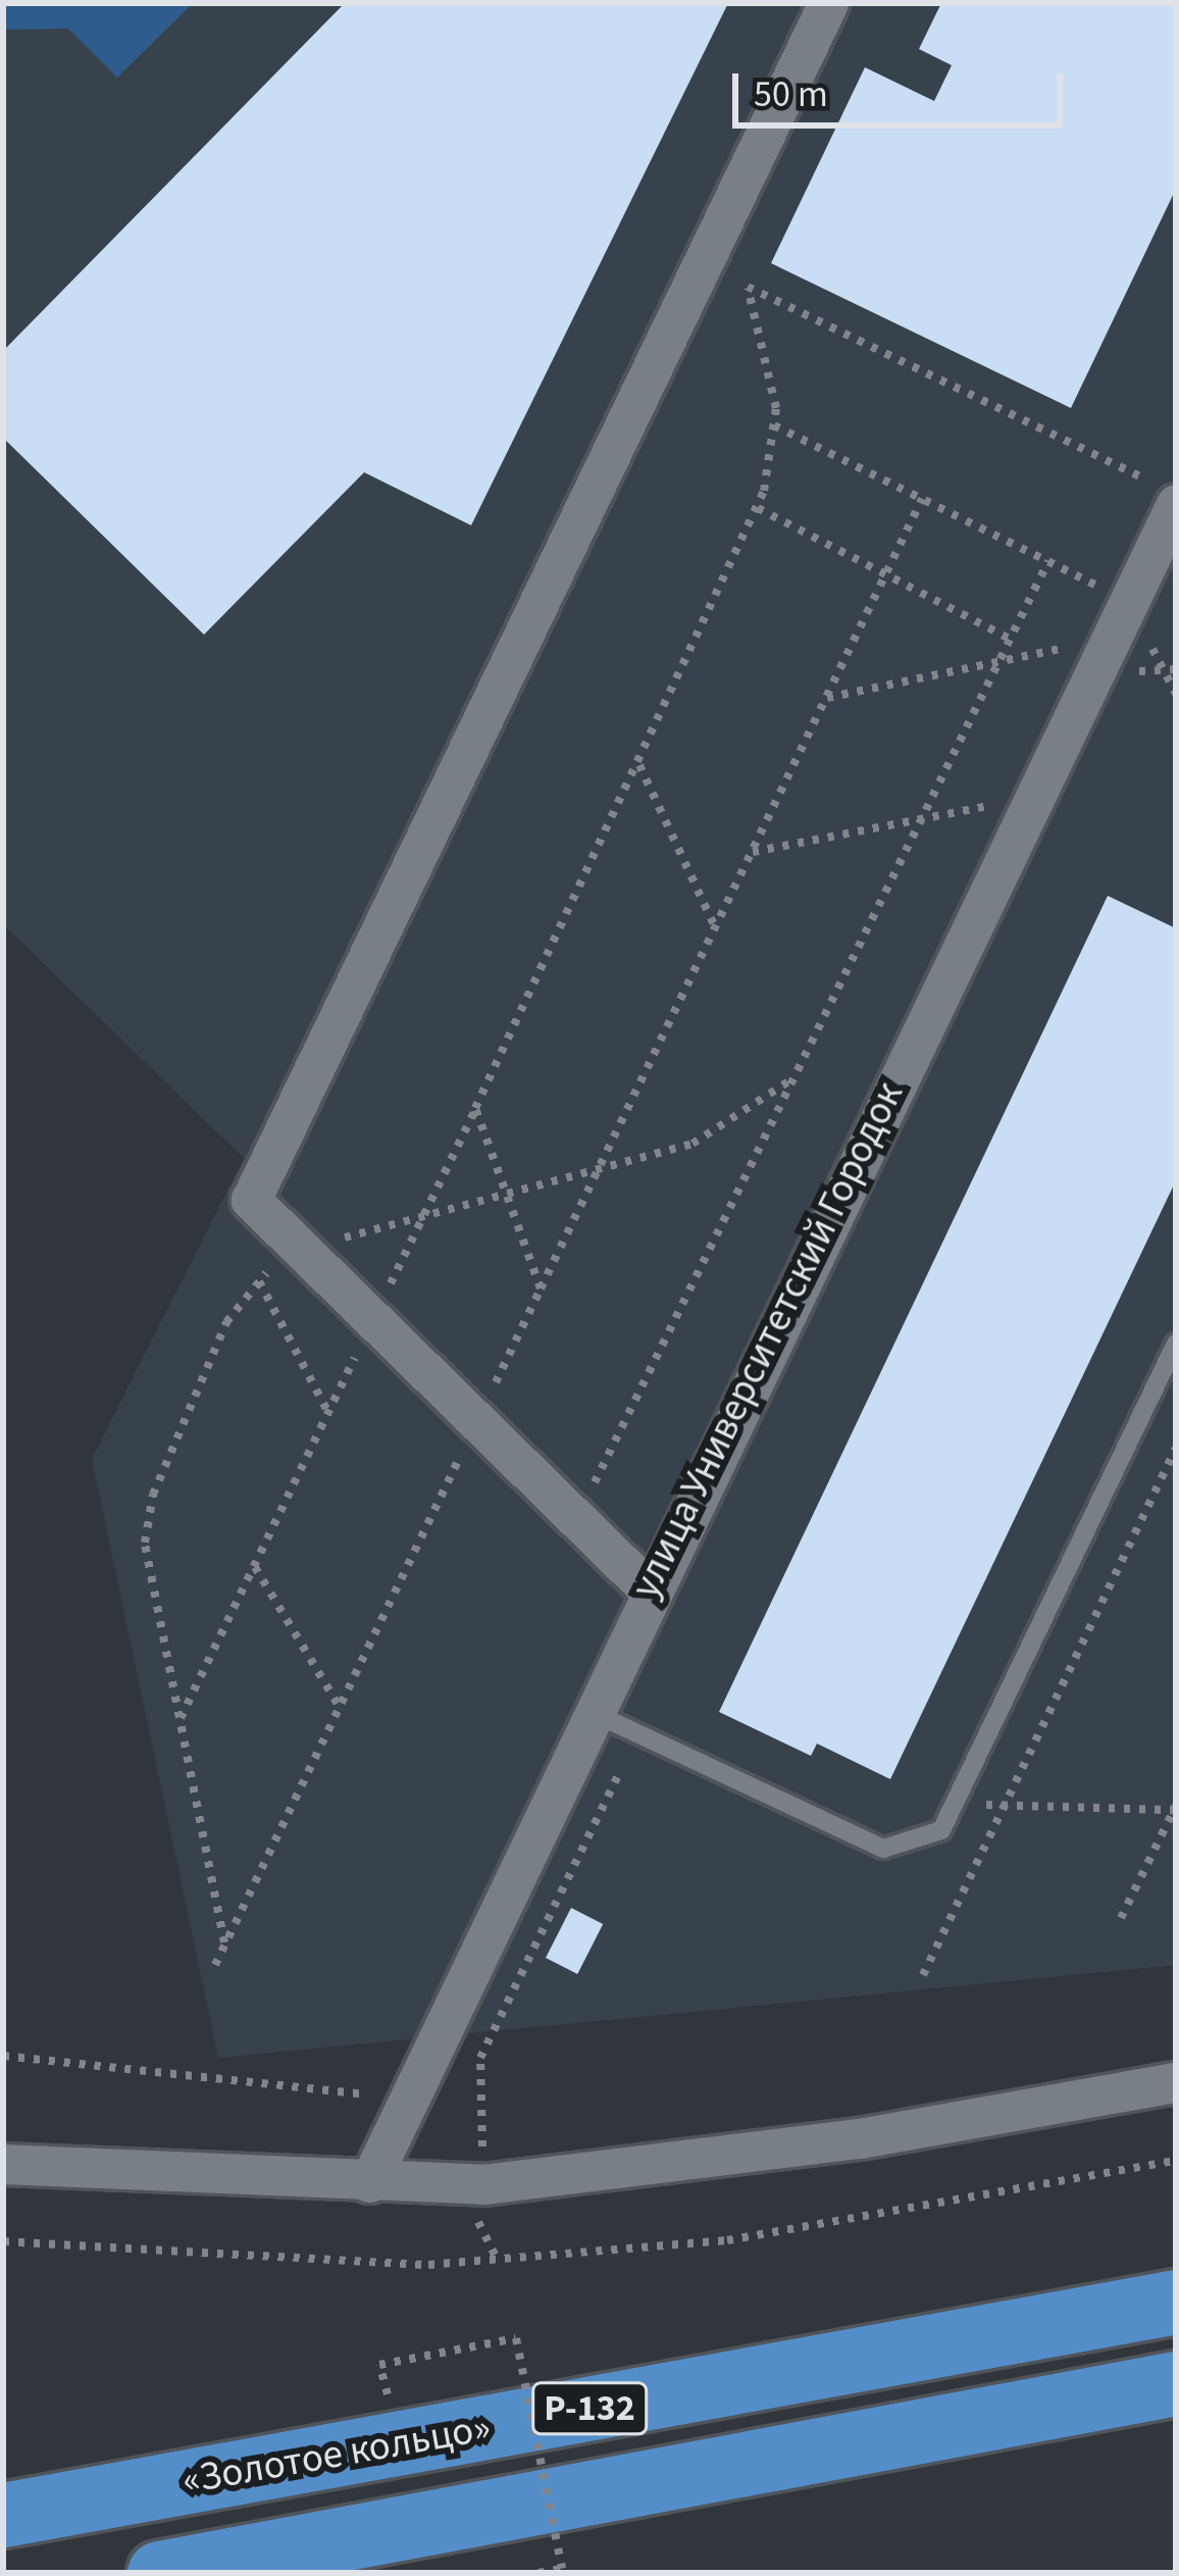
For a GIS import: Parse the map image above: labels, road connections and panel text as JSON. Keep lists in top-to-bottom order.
{
  "streets": {
    "highway": ["Р-132", "«Золотое кольцо»"],
    "street": ["улица Университетский Городок"]
  },
  "scale_bar": "50 m"
}
